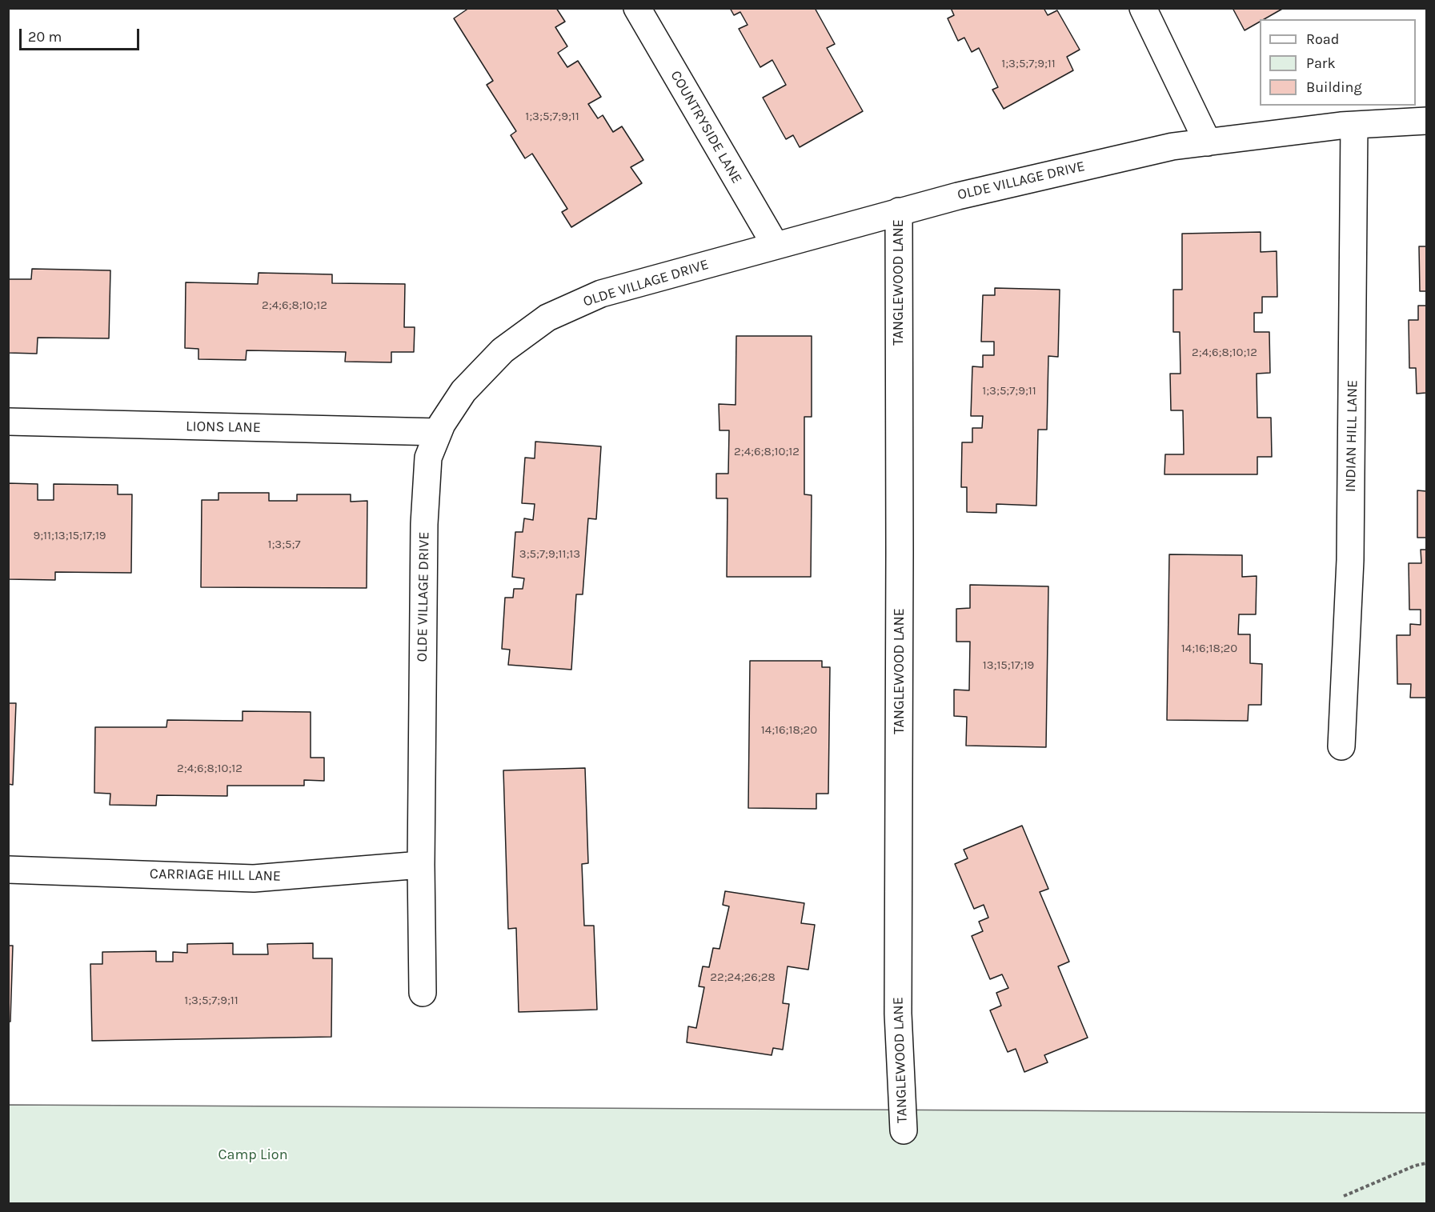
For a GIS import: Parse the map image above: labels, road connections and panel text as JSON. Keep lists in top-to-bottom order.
{
  "streets": {
    "street": [
      "COUNTRYSIDE LANE",
      "OLDE VILLAGE DRIVE",
      "TANGLEWOOD LANE",
      "LIONS LANE",
      "INDIAN HILL LANE",
      "CARRIAGE HILL LANE"
    ]
  },
  "crossings": [
    ["COUNTRYSIDE LANE", "OLDE VILLAGE DRIVE"],
    ["OLDE VILLAGE DRIVE", "TANGLEWOOD LANE"],
    ["OLDE VILLAGE DRIVE", "LIONS LANE"],
    ["OLDE VILLAGE DRIVE", "INDIAN HILL LANE"],
    ["OLDE VILLAGE DRIVE", "CARRIAGE HILL LANE"]
  ],
  "parks": ["Camp Lion"],
  "house_numbers": [
    "1;3;5;7;9;11",
    "1;3;5;7;9;11",
    "2;4;6;8;10;12",
    "2;4;6;8;10;12",
    "1;3;5;7;9;11",
    "2;4;6;8;10;12",
    "9;11;13;15;17;19",
    "1;3;5;7",
    "3;5;7;9;11;13",
    "14;16;18;20",
    "13;15;17;19",
    "14;16;18;20",
    "2;4;6;8;10;12",
    "22;24;26;28",
    "1;3;5;7;9;11"
  ],
  "legend": ["Road", "Park", "Building"],
  "scale_bar": "20 m"
}
